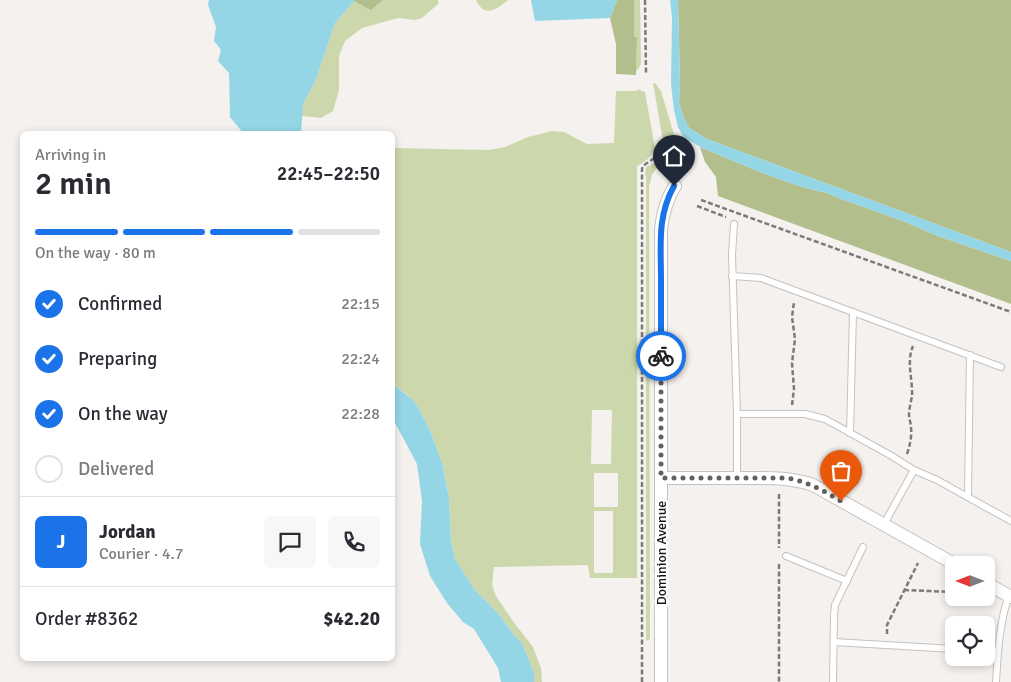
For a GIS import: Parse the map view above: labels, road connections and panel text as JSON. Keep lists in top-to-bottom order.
{
  "streets": {
    "street": ["Dominion Avenue"]
  },
  "north": "left",
  "page": {
    "heading": ["2 min", "Arriving in", "22:45–22:50"],
    "panel": [
      "Jordan",
      "Courier · 4.7",
      "Order #8362",
      "$42.20"
    ],
    "bar": "On the way · 80 m",
    "list": [
      ["Confirmed", "22:15"],
      ["Preparing", "22:24"],
      ["On the way", "22:28"],
      "Delivered"
    ],
    "round": "J"
  }
}
